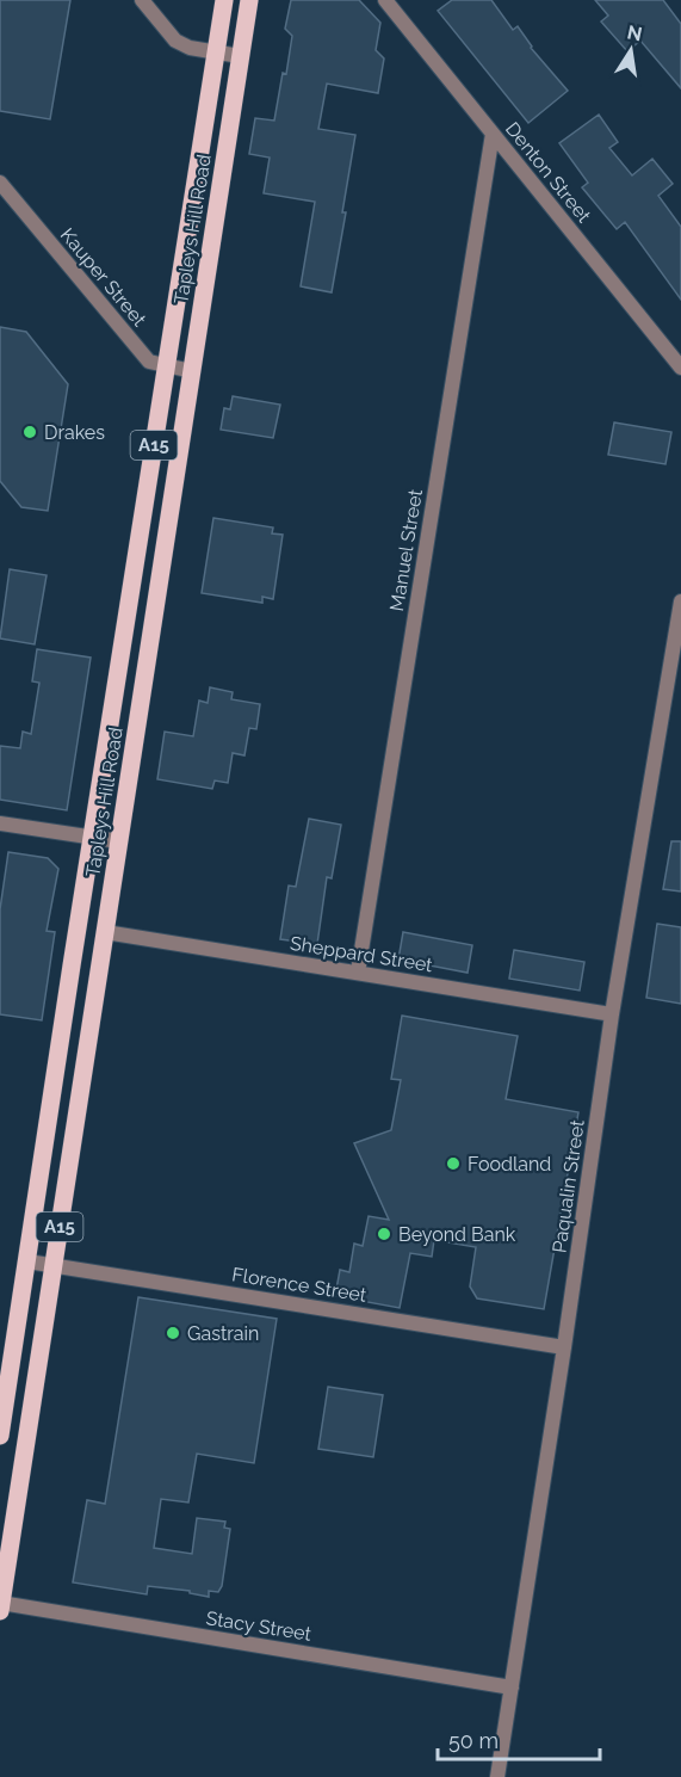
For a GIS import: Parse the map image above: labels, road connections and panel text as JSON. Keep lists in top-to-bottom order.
{
  "streets": {
    "main road": ["Tapleys Hill Road", "A15"],
    "street": [
      "Denton Street",
      "Kauper Street",
      "Manuel Street",
      "Sheppard Street",
      "Paqualin Street",
      "Florence Street",
      "Stacy Street"
    ]
  },
  "crossings": [
    ["Denton Street", "Manuel Street"],
    ["Tapleys Hill Road", "Kauper Street"],
    ["Tapleys Hill Road", "Sheppard Street"],
    ["Tapleys Hill Road", "Florence Street"],
    ["Tapleys Hill Road", "Stacy Street"],
    ["Manuel Street", "Sheppard Street"],
    ["Sheppard Street", "Paqualin Street"],
    ["Paqualin Street", "Florence Street"],
    ["Paqualin Street", "Stacy Street"]
  ],
  "places": [
    "Drakes",
    "Foodland",
    "Beyond Bank",
    "Gastrain"
  ],
  "scale_bar": "50 m",
  "north": "top"
}
